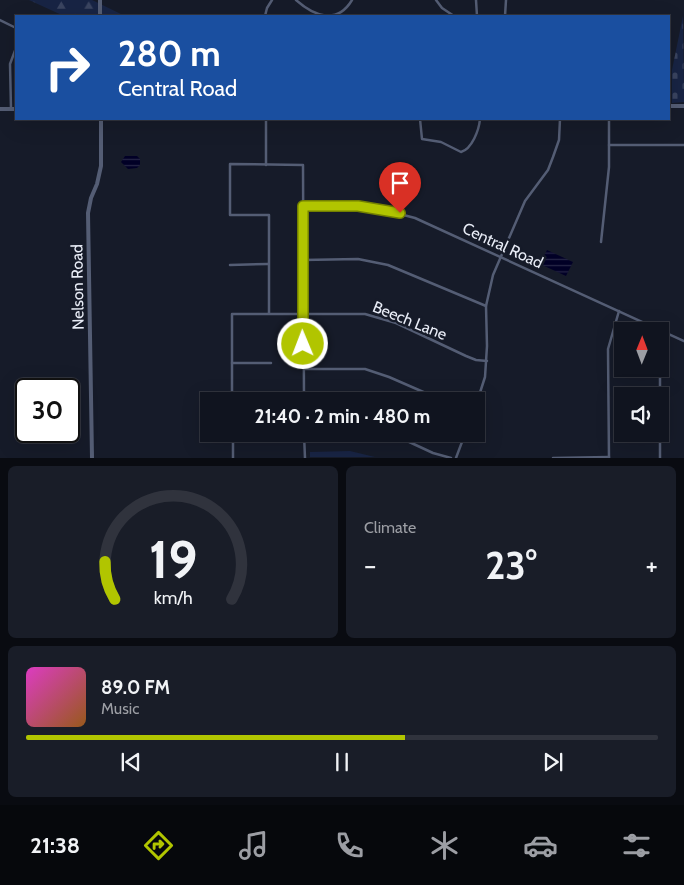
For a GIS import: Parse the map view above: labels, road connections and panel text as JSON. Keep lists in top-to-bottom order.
{
  "streets": {
    "street": ["Central Road", "Nelson Road", "Beech Lane"]
  },
  "north": "top",
  "page": {
    "turn": ["280 m", "Central Road"],
    "limit": "30",
    "trip": "21:40 · 2 min · 480 m",
    "tile": "Climate",
    "heat": ["−", "23°", "+"],
    "song": ["89.0 FM", "Music"],
    "tabs": "21:38",
    "gauge": ["19", "km/h"]
  }
}
